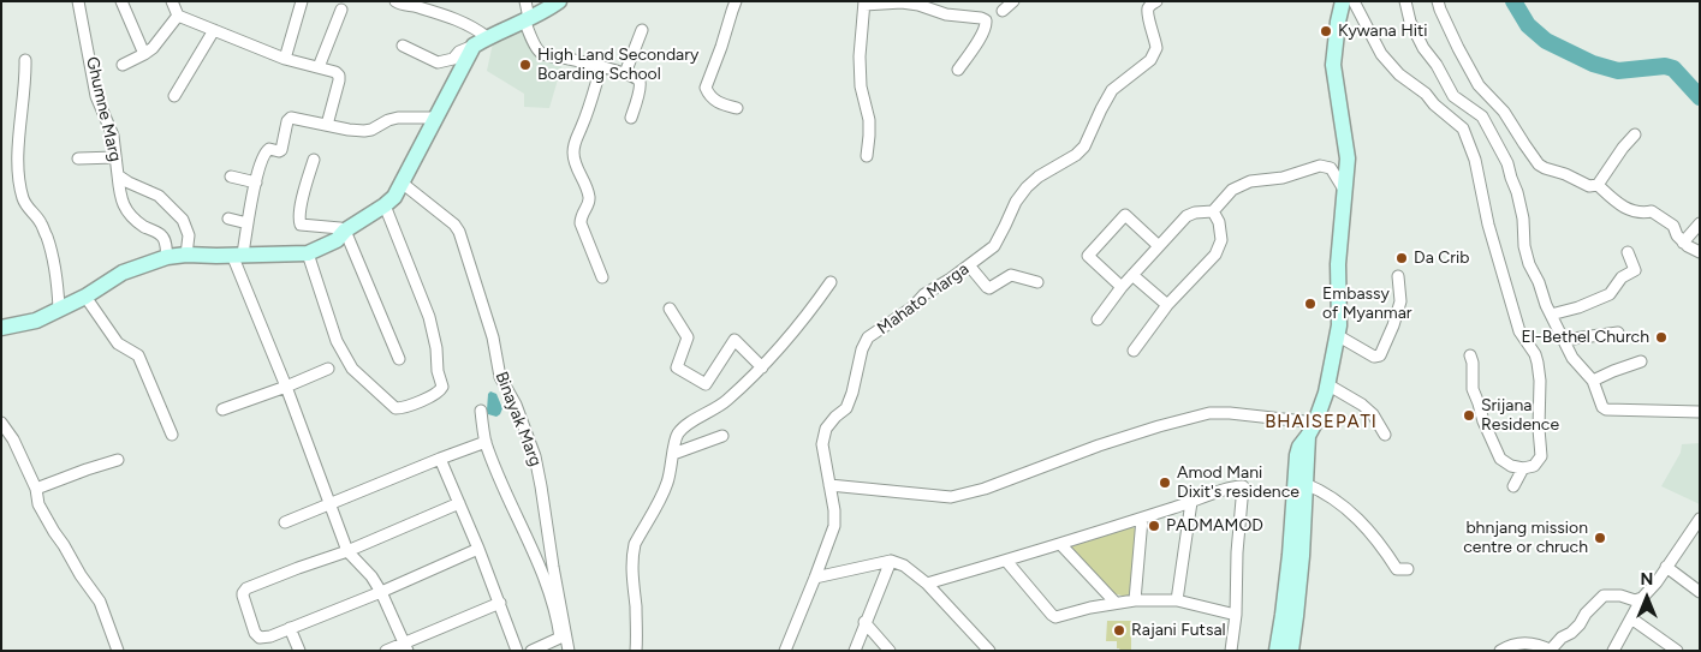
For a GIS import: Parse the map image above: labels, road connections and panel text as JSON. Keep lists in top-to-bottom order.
{
  "streets": {
    "street": ["Ghumne Marg", "Mahato Marga", "Binayak Marg"]
  },
  "districts": ["BHAISEPATI"],
  "places": [
    "Kywana Hiti",
    "High Land Secondary Boarding School",
    "Da Crib",
    "Embassy of Myanmar",
    "El-Bethel Church",
    "Srijana Residence",
    "Amod Mani Dixit's residence",
    "PADMAMOD",
    "bhnjang mission centre or chruch",
    "Rajani Futsal"
  ],
  "north": "top"
}
